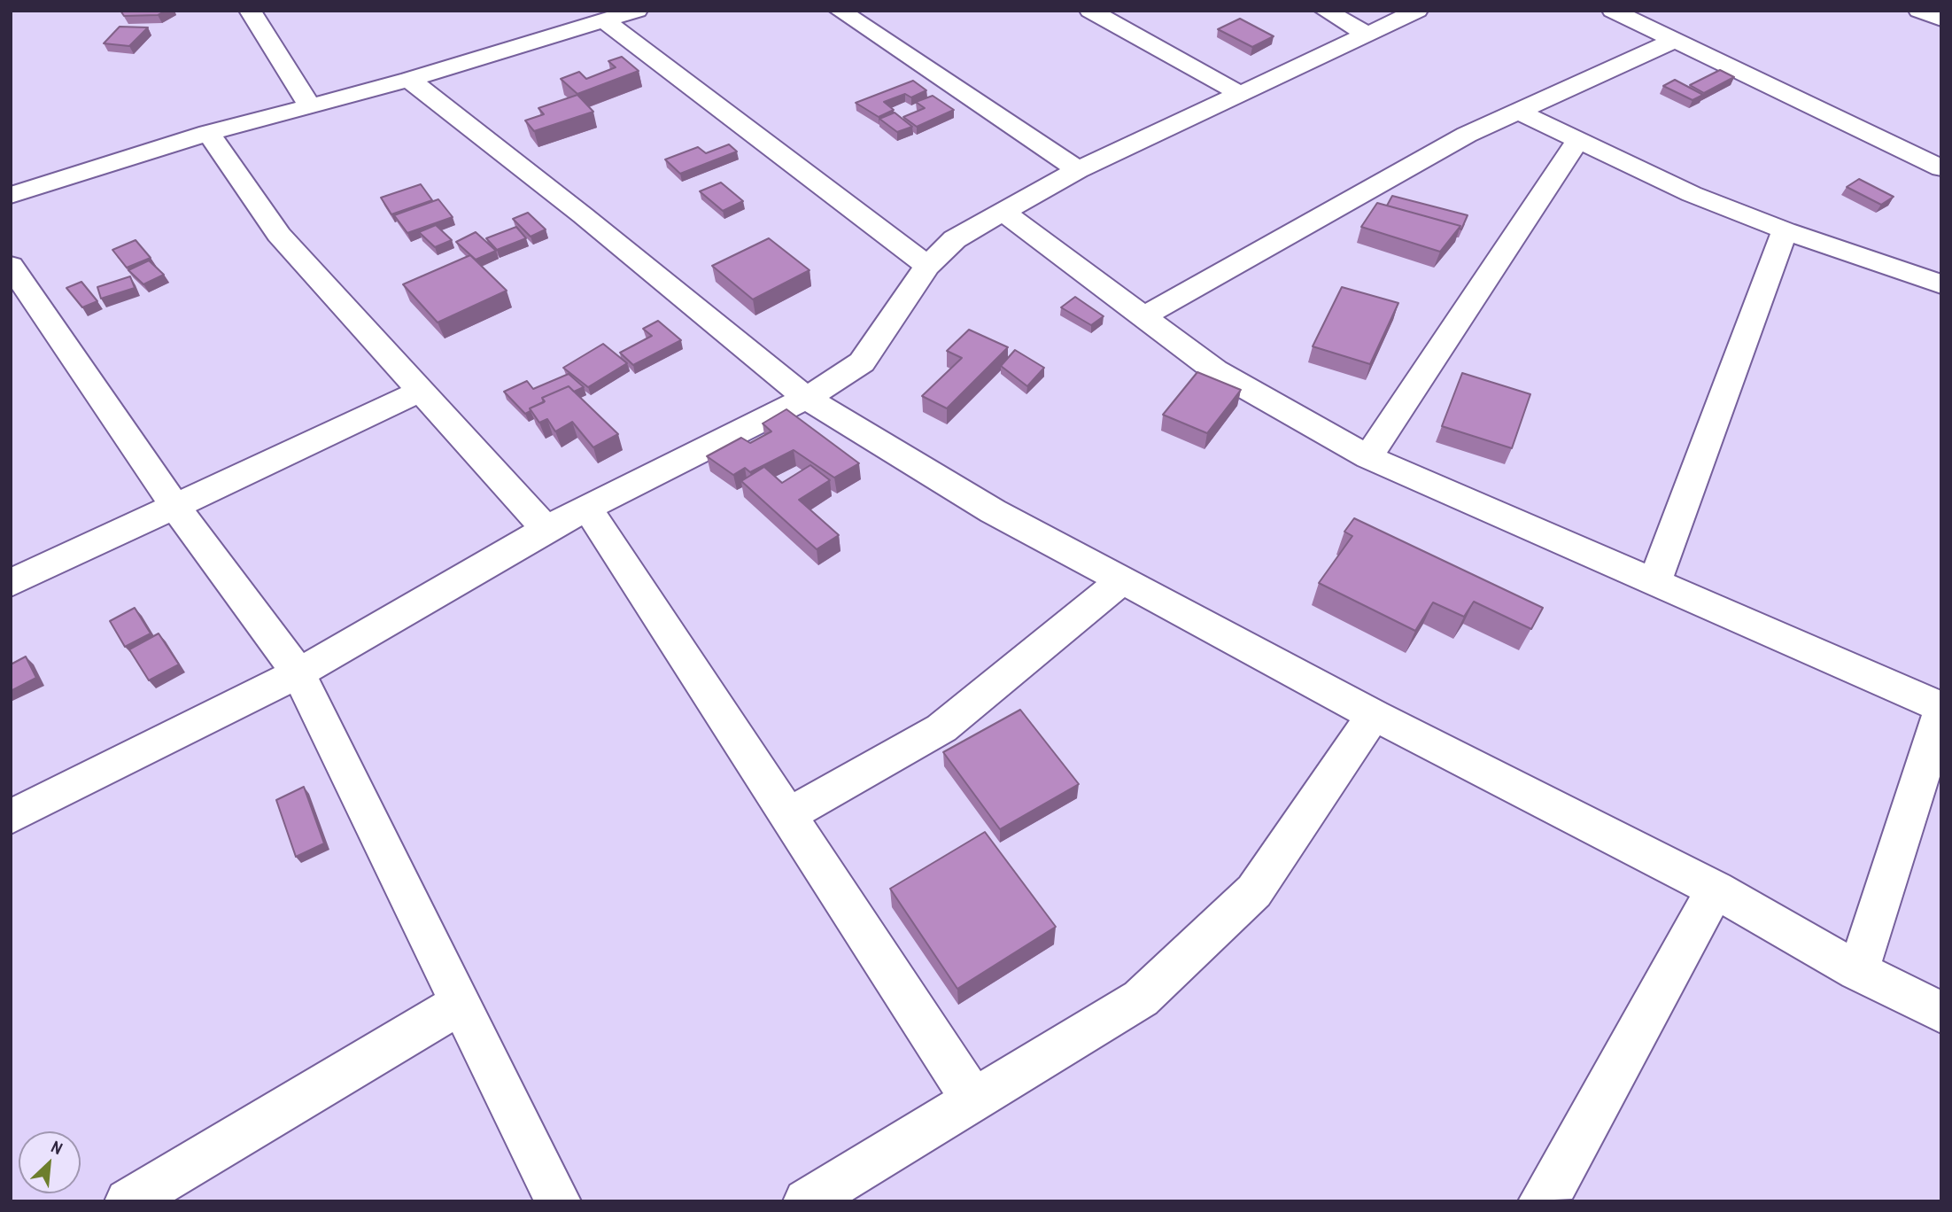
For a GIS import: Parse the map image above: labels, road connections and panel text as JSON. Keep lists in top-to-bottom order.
{
  "north": "top right"
}
